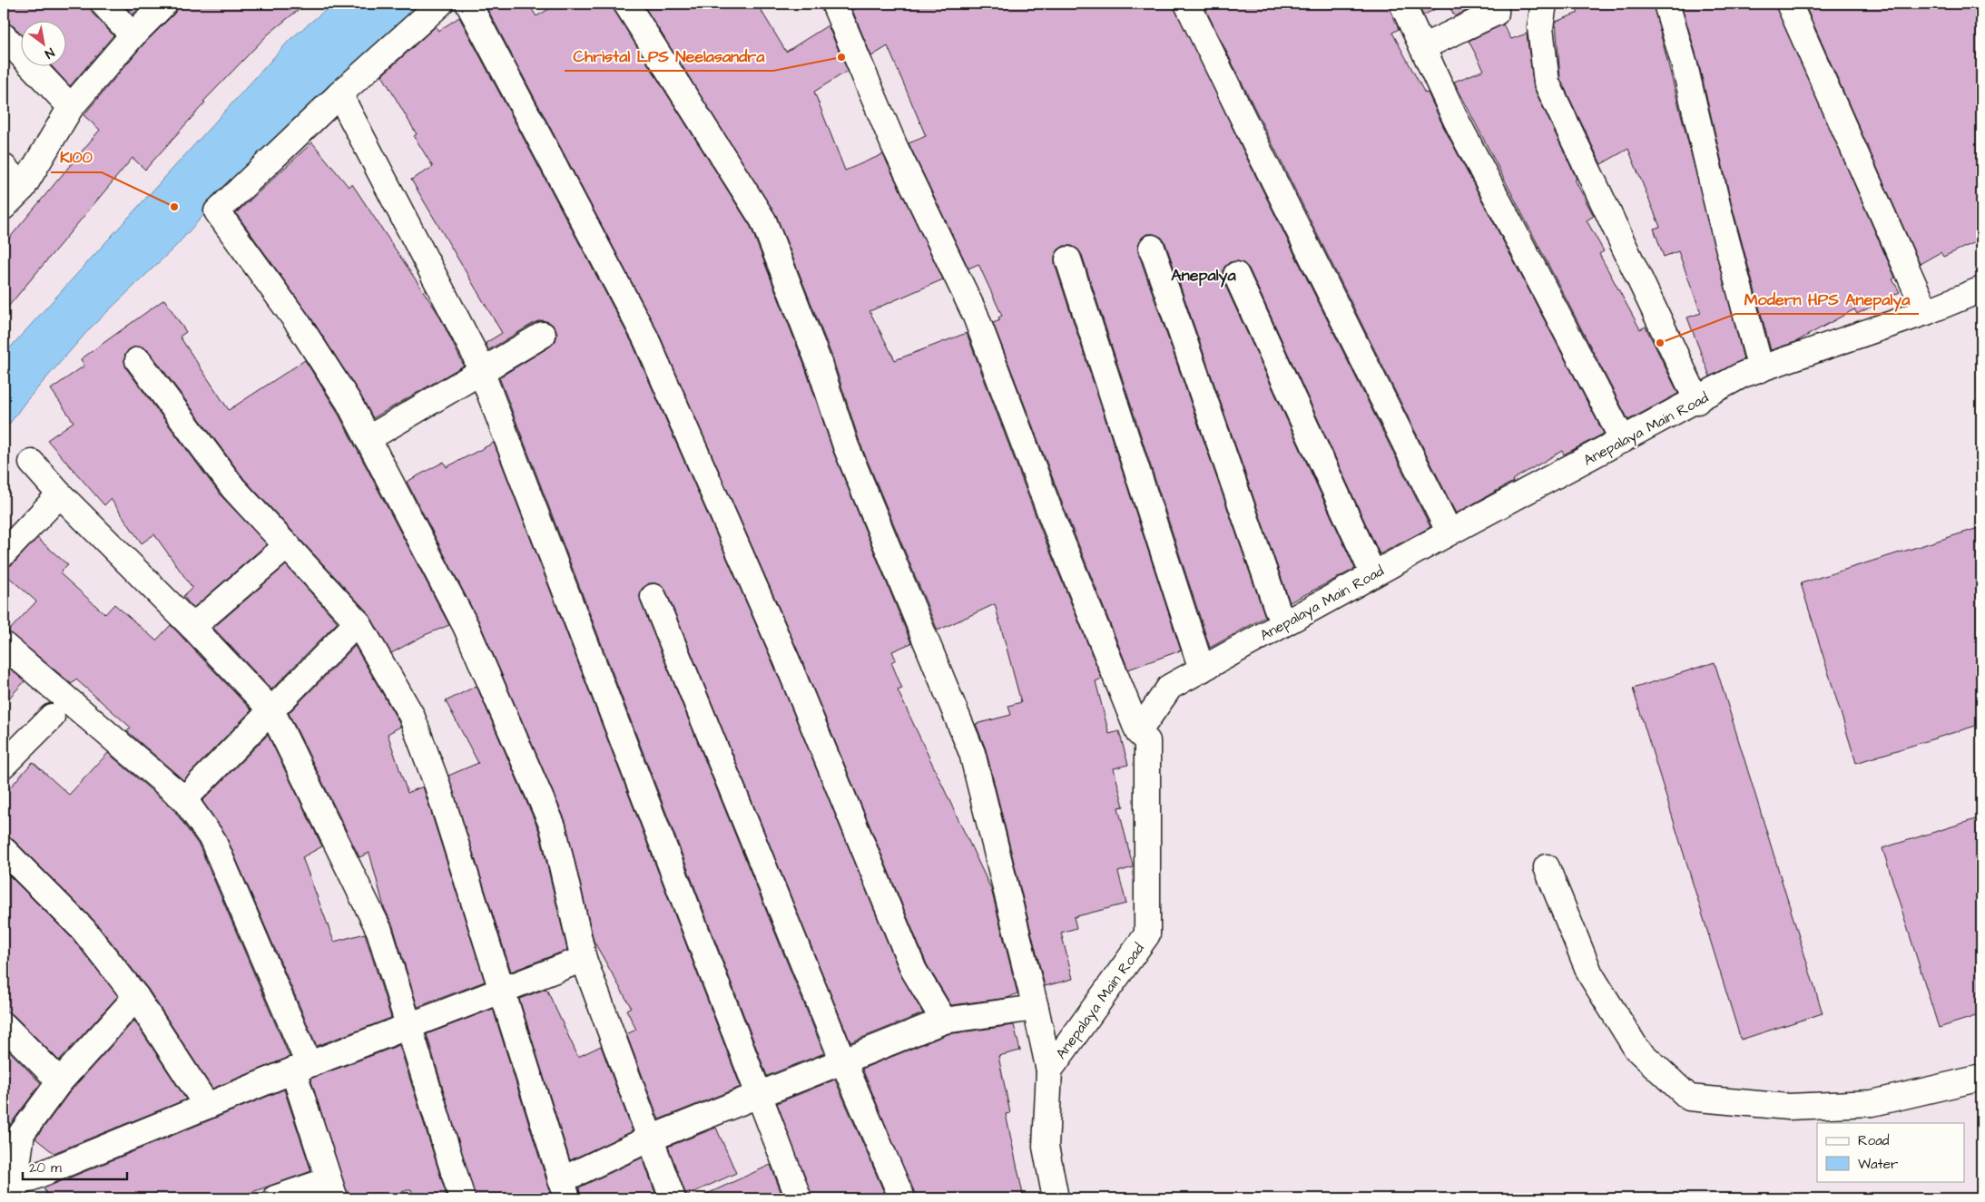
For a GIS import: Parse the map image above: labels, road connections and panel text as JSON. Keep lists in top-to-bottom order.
{
  "streets": {
    "street": ["Anepalaya Main Road"]
  },
  "districts": ["Anepalya"],
  "places": ["Christal LPS Neelasandra", "K100", "Modern HPS Anepalya"],
  "legend": ["Road", "Water"],
  "scale_bar": "20 m",
  "north": "bottom right"
}
